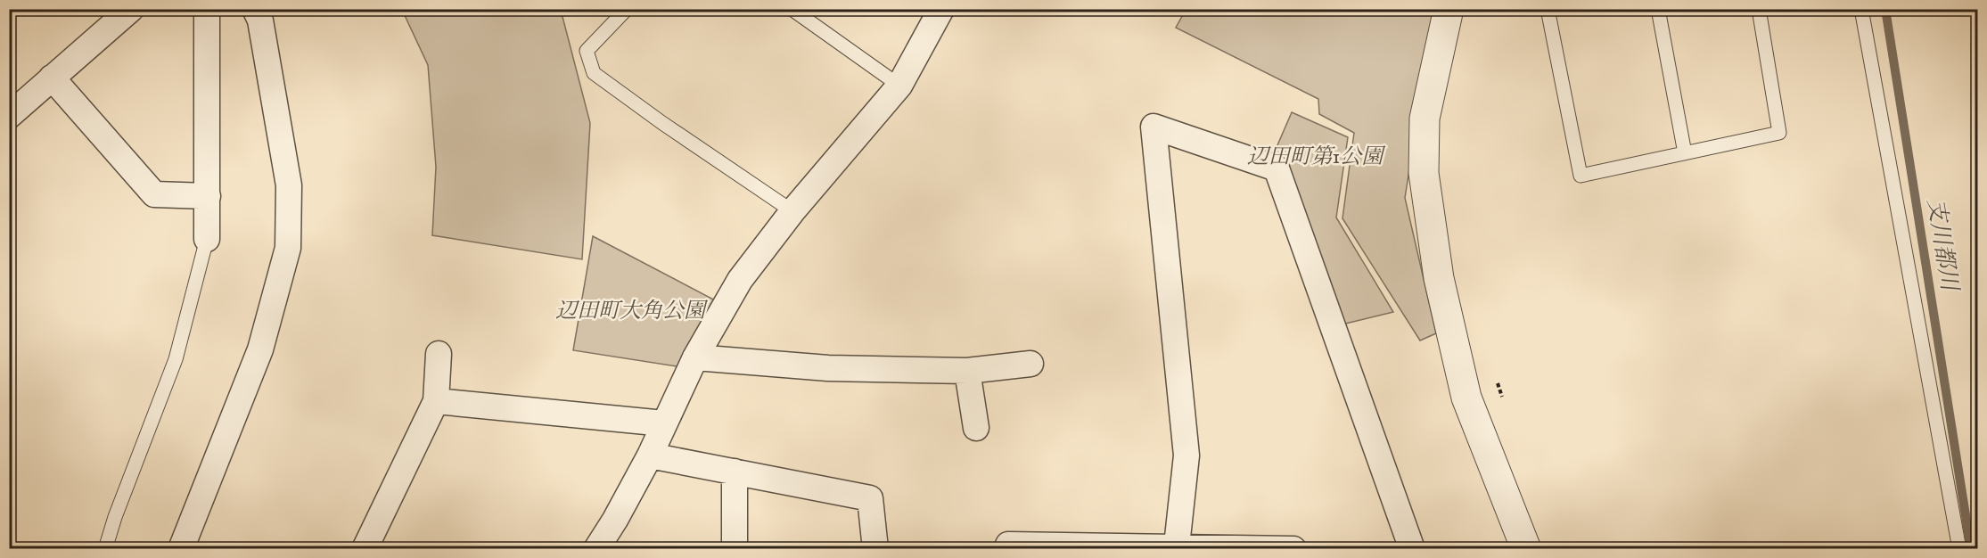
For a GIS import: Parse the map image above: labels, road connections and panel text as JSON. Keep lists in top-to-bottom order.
{
  "water": ["支川都川"],
  "parks": ["辺田町第1公園", "辺田町大角公園"]
}
